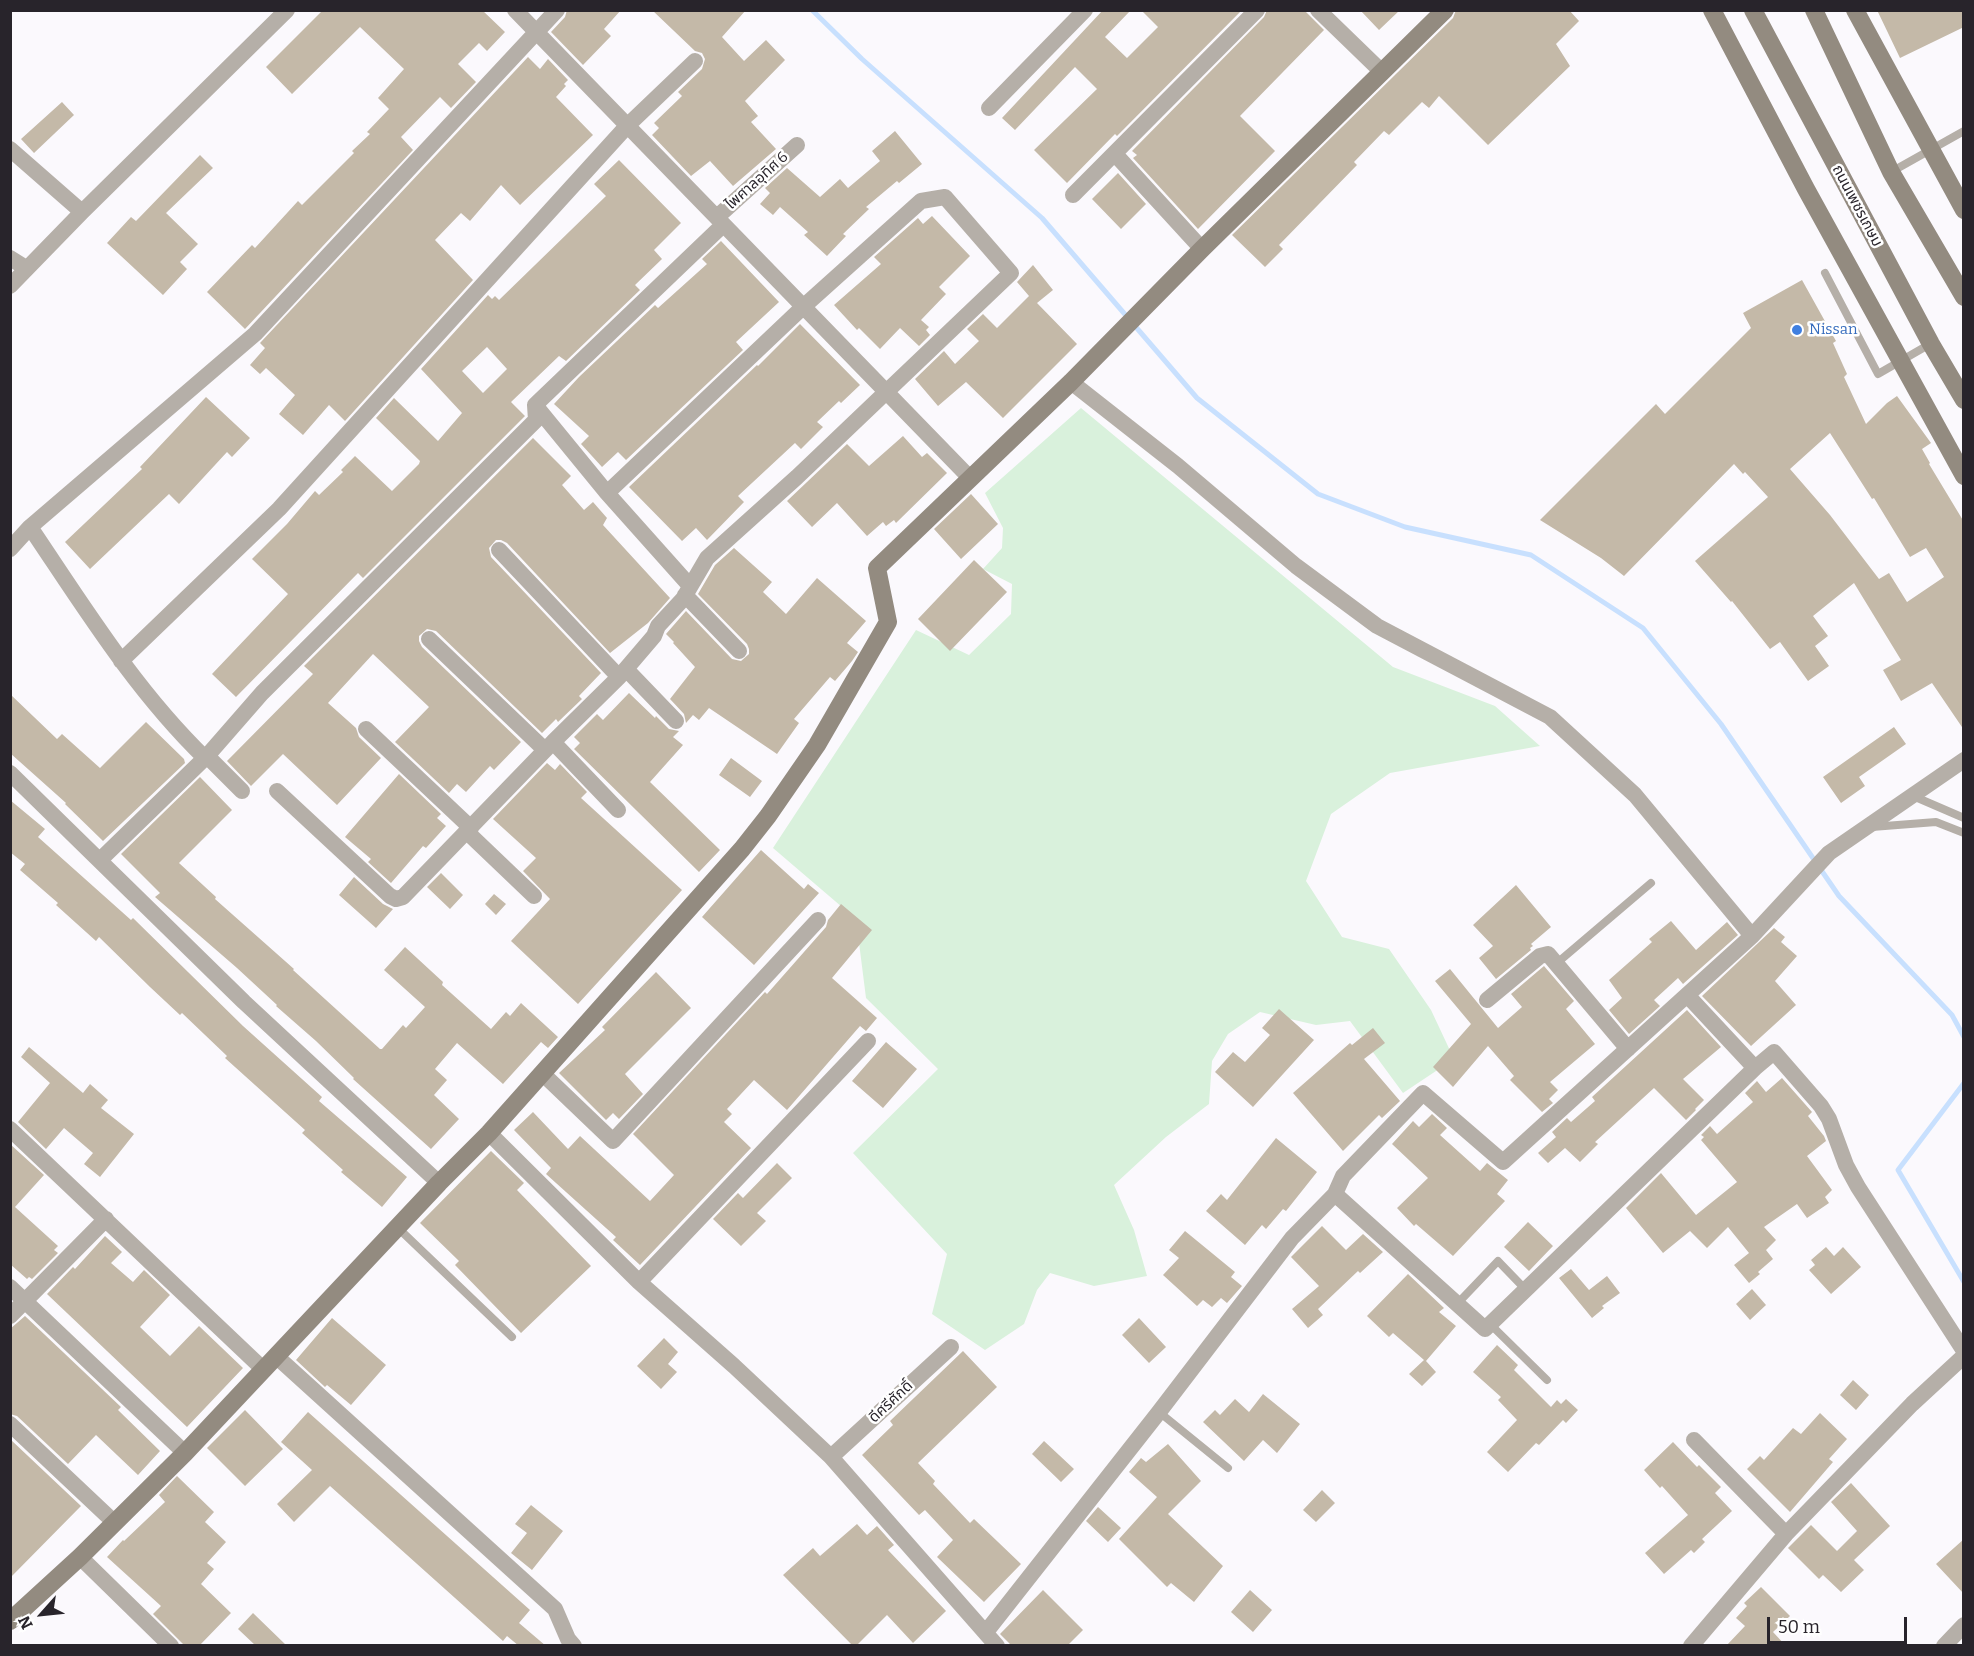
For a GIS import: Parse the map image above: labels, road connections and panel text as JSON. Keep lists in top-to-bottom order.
{
  "streets": {
    "street": ["ไพศาลอุทิศ 6", "ถนนเพชรเกษม", "ดีศรีศักดิ์"]
  },
  "places": ["Nissan"],
  "scale_bar": "50 m",
  "north": "bottom left"
}
